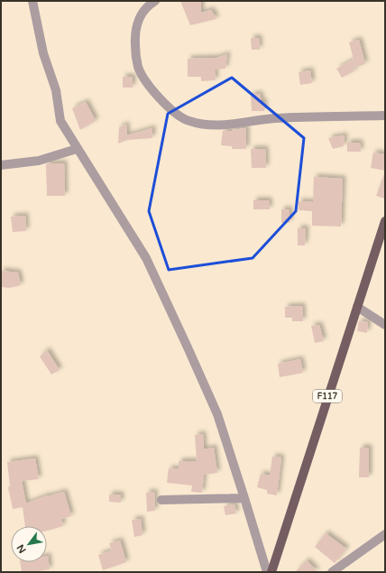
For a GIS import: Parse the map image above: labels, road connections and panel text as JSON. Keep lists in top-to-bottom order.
{
  "streets": {
    "main road": ["F117"]
  },
  "north": "bottom left"
}
